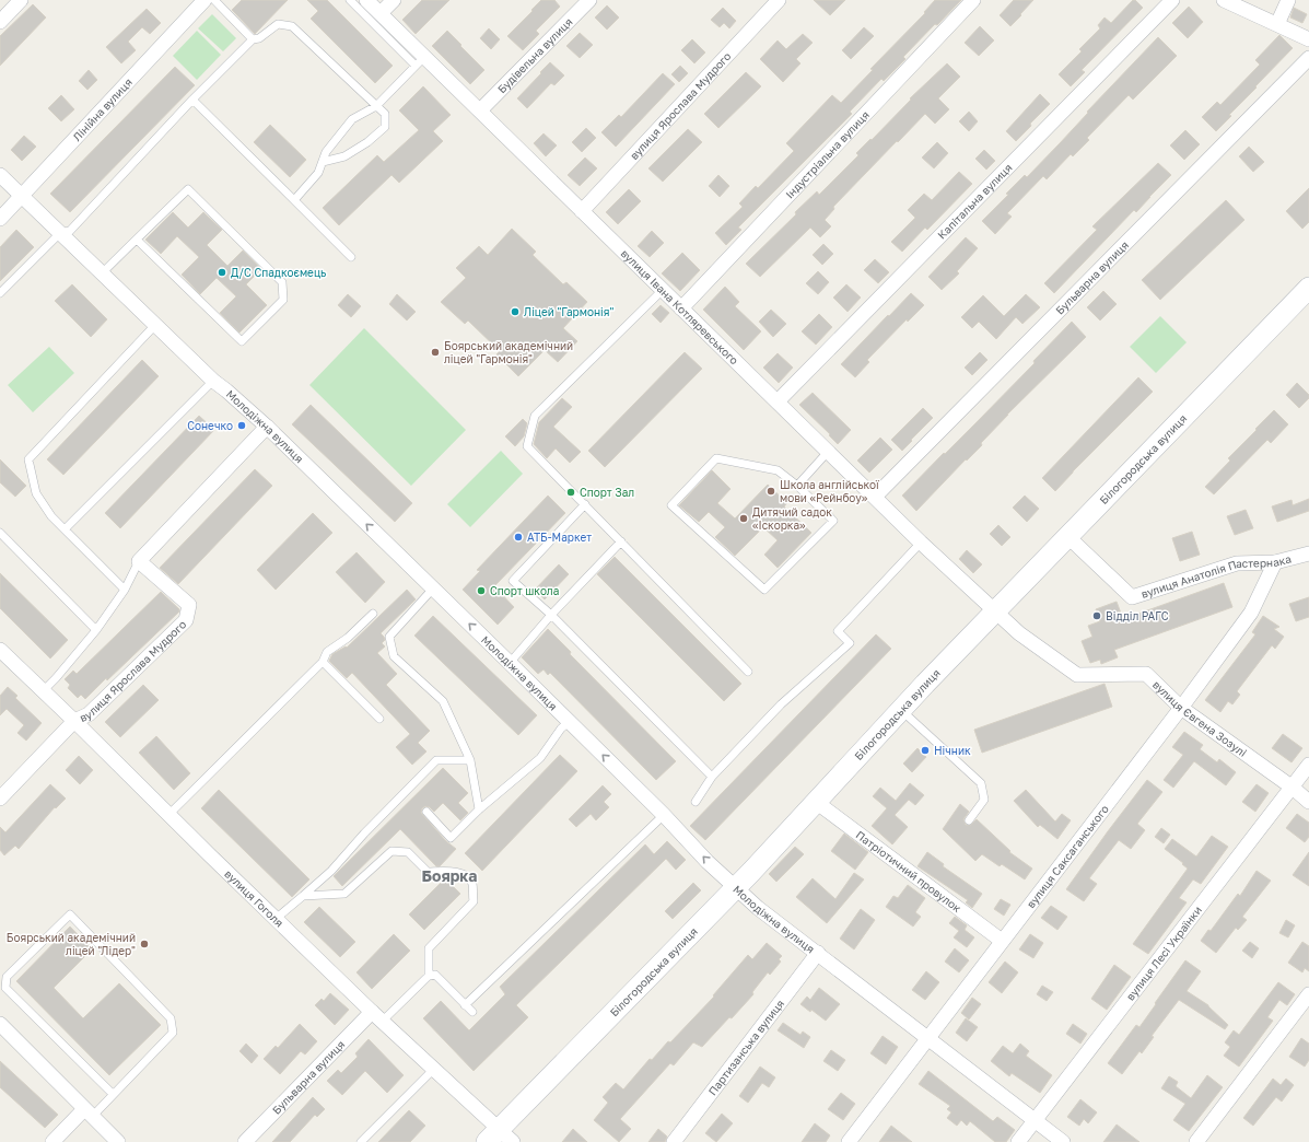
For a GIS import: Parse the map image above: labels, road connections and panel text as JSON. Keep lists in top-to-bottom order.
{
  "streets": {
    "street": [
      "Будівельна вулиця",
      "вулиця Ярослава Мудрого",
      "Лінійна вулиця",
      "Індустріальна вулиця",
      "Капітальна вулиця",
      "Бульварна вулиця",
      "вулиця Івана Котляревського",
      "Молодіжна вулиця",
      "Білогородська вулиця",
      "вулиця Анатолія Пастернака",
      "вулиця Євгена Зозулі",
      "вулиця Саксаганського",
      "Патріотичний провулок",
      "вулиця Гоголя",
      "вулиця Лесі Українки",
      "Партизанська вулиця"
    ]
  },
  "crossings": [
    ["Будівельна вулиця", "вулиця Івана Котляревського"],
    ["вулиця Ярослава Мудрого", "вулиця Івана Котляревського"],
    ["вулиця Ярослава Мудрого", "вулиця Гоголя"],
    ["Лінійна вулиця", "Молодіжна вулиця"],
    ["Індустріальна вулиця", "вулиця Івана Котляревського"],
    ["Капітальна вулиця", "вулиця Івана Котляревського"],
    ["Бульварна вулиця", "вулиця Івана Котляревського"],
    ["Бульварна вулиця", "вулиця Гоголя"],
    ["вулиця Івана Котляревського", "Білогородська вулиця"],
    ["вулиця Івана Котляревського", "вулиця Євгена Зозулі"],
    ["Молодіжна вулиця", "Білогородська вулиця"],
    ["Молодіжна вулиця", "вулиця Саксаганського"],
    ["Молодіжна вулиця", "вулиця Лесі Українки"],
    ["Молодіжна вулиця", "Партизанська вулиця"],
    ["Білогородська вулиця", "вулиця Анатолія Пастернака"],
    ["Білогородська вулиця", "вулиця Євгена Зозулі"],
    ["Білогородська вулиця", "Патріотичний провулок"],
    ["Білогородська вулиця", "вулиця Гоголя"],
    ["вулиця Анатолія Пастернака", "вулиця Саксаганського"],
    ["вулиця Євгена Зозулі", "вулиця Саксаганського"],
    ["вулиця Євгена Зозулі", "вулиця Лесі Українки"],
    ["вулиця Саксаганського", "Патріотичний провулок"]
  ],
  "one_way": ["Молодіжна вулиця"],
  "districts": ["Боярка"],
  "places": [
    "Д/С Спадкоємець",
    "Ліцей \"Гармонія\"",
    "Боярський академічний ліцей \"Гармонія\"",
    "Сонечко",
    "Школа англійської мови «Рейнбоу»",
    "Спорт Зал",
    "Дитячий садок «Іскорка»",
    "АТБ-Маркет",
    "Спорт школа",
    "Відділ РАГС",
    "Нічник",
    "Боярський академічний ліцей \"Лідер\""
  ]
}
